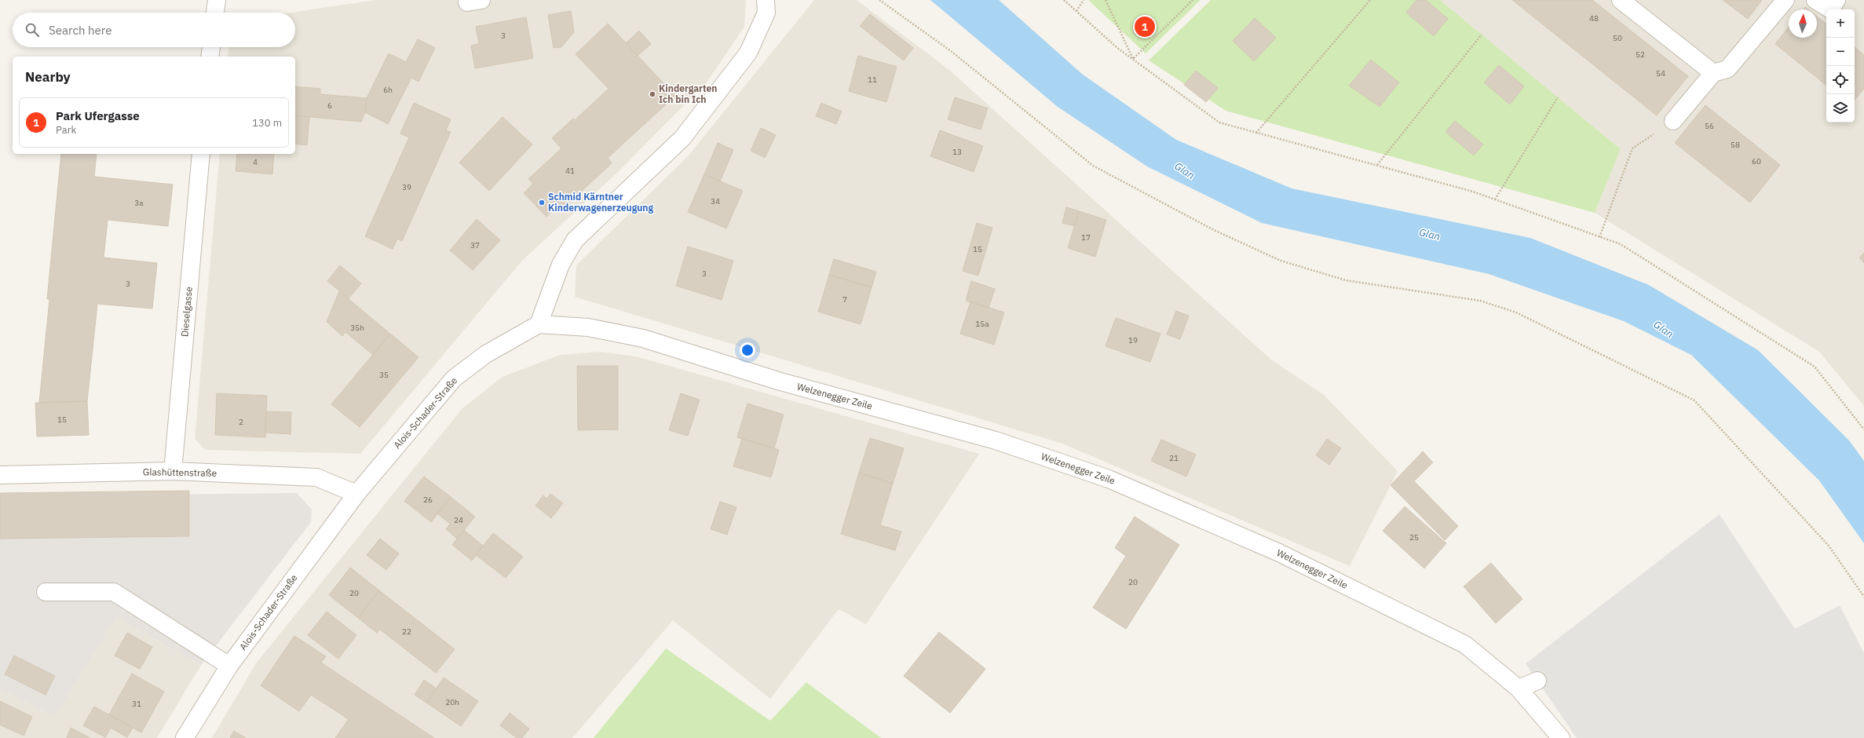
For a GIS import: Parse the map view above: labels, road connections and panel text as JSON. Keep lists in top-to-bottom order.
{
  "streets": {
    "street": [
      "Dieselgasse",
      "Welzenegger Zeile",
      "Alois-Schader-Straße",
      "Glashüttenstraße"
    ]
  },
  "crossings": [
    ["Dieselgasse", "Glashüttenstraße"],
    ["Welzenegger Zeile", "Alois-Schader-Straße"],
    ["Alois-Schader-Straße", "Glashüttenstraße"]
  ],
  "water": ["Glan"],
  "places": ["Kindergarten Ich bin Ich", "Schmid Kärntner Kinderwagenerzeugung"],
  "house_numbers": [
    "48",
    "3",
    "50",
    "52",
    "54",
    "11",
    "6h",
    "6",
    "56",
    "58",
    "13",
    "60",
    "4",
    "41",
    "39",
    "34",
    "3a",
    "17",
    "37",
    "15",
    "3",
    "3",
    "7",
    "15a",
    "35h",
    "19",
    "35",
    "15",
    "2",
    "21",
    "26",
    "24",
    "25",
    "20",
    "20",
    "22",
    "20h",
    "31"
  ],
  "north": "top",
  "page": {
    "map_buttons": ["+", "−"],
    "search": "Search here",
    "pins": "1",
    "heading": "Nearby",
    "list": [
      {
        "mark": "1",
        "name": "Park Ufergasse",
        "note": "Park",
        "value": "130 m"
      }
    ]
  }
}
